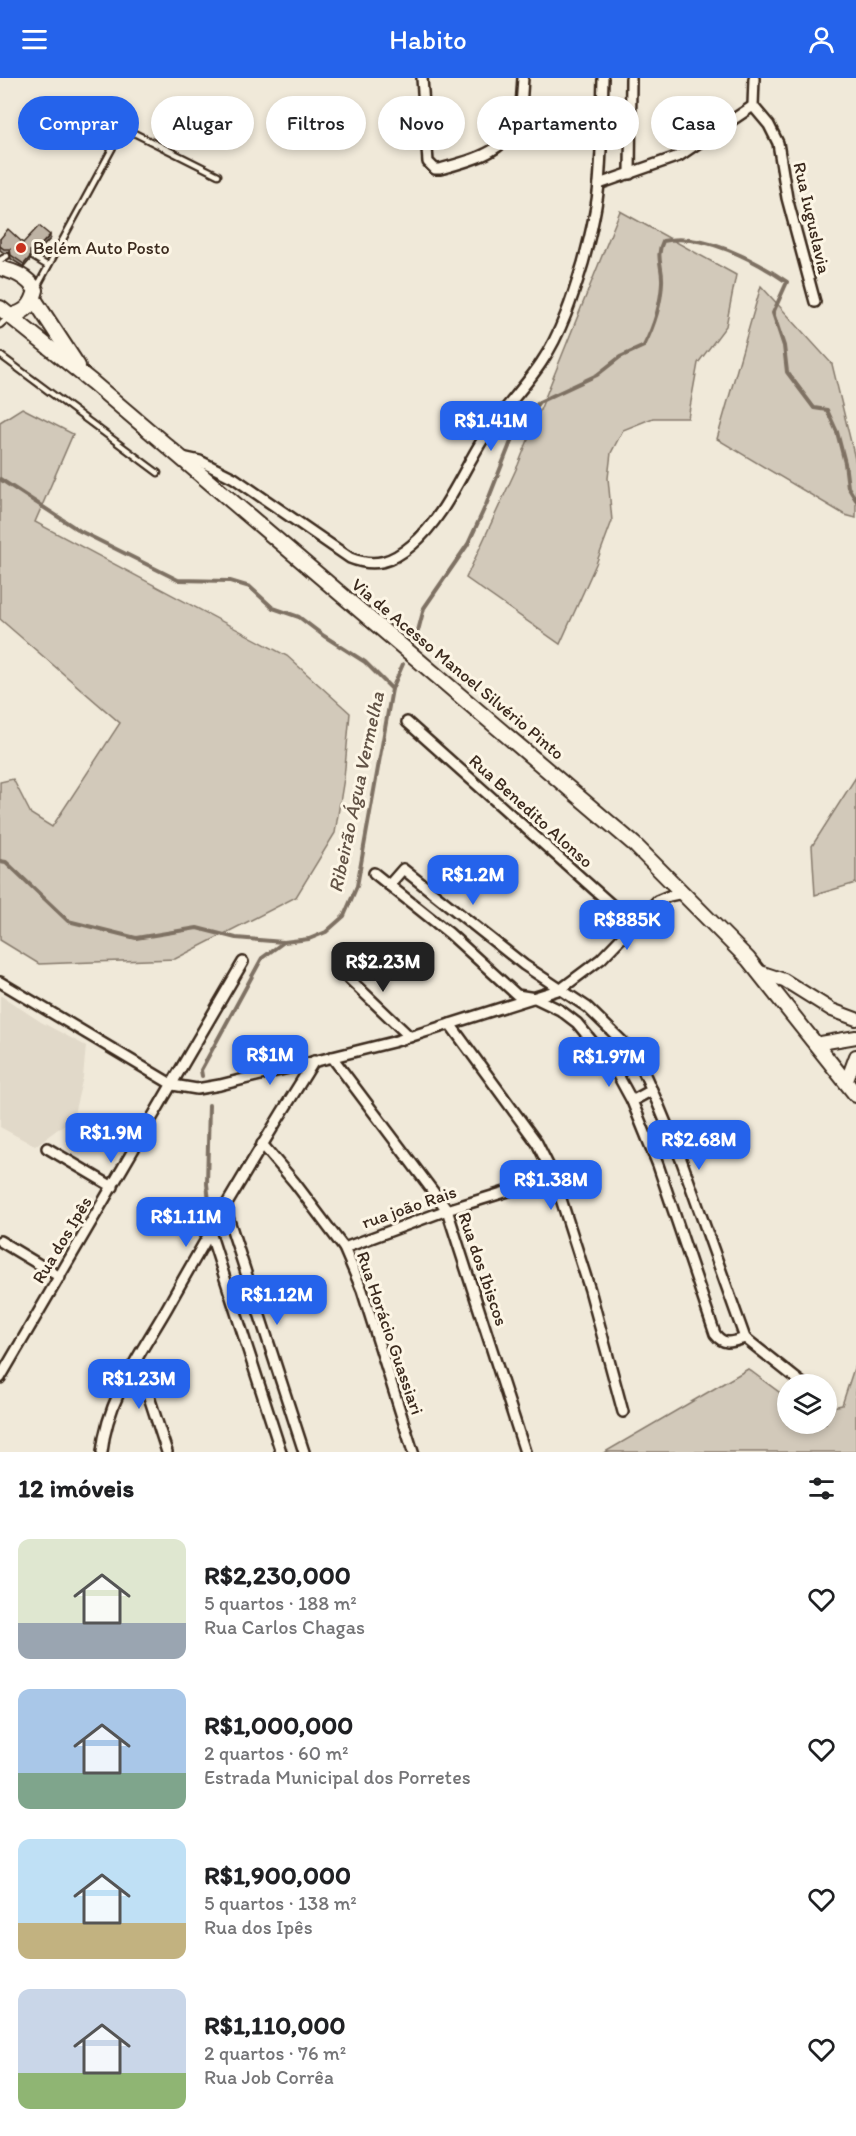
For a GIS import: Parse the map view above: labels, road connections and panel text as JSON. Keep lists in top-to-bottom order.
{
  "streets": {
    "main road": ["Via de Acesso Manoel Silvério Pinto"],
    "street": [
      "Rua Iuguslavia",
      "Rua Benedito Alonso",
      "rua joão Rais",
      "Rua dos Ipês",
      "Rua dos Ibiscos",
      "Rua Horácio Guassiari"
    ]
  },
  "crossings": [
    ["rua joão Rais", "Rua dos Ibiscos"],
    ["rua joão Rais", "Rua Horácio Guassiari"]
  ],
  "water": ["Ribeirão Água Vermelha"],
  "places": ["Belém Auto Posto"],
  "page": {
    "header": "Habito",
    "chip": [
      "Comprar",
      "Alugar",
      "Filtros",
      "Novo",
      "Apartamento",
      "Casa"
    ],
    "price": [
      "R$1.41M",
      "R$1.2M",
      "R$885K",
      "R$2.23M",
      "R$1M",
      "R$1.97M",
      "R$1.9M",
      "R$2.68M",
      "R$1.38M",
      "R$1.11M",
      "R$1.12M",
      "R$1.23M"
    ],
    "heading": "12 imóveis",
    "list": [
      {
        "name": "R$2,230,000",
        "note": "5 quartos · 188 m² · Rua Carlos Chagas"
      },
      {
        "name": "R$1,000,000",
        "note": "2 quartos · 60 m² · Estrada Municipal dos Porretes"
      },
      {
        "name": "R$1,900,000",
        "note": "5 quartos · 138 m² · Rua dos Ipês"
      },
      {
        "name": "R$1,110,000",
        "note": "2 quartos · 76 m² · Rua Job Corrêa"
      }
    ]
  }
}
